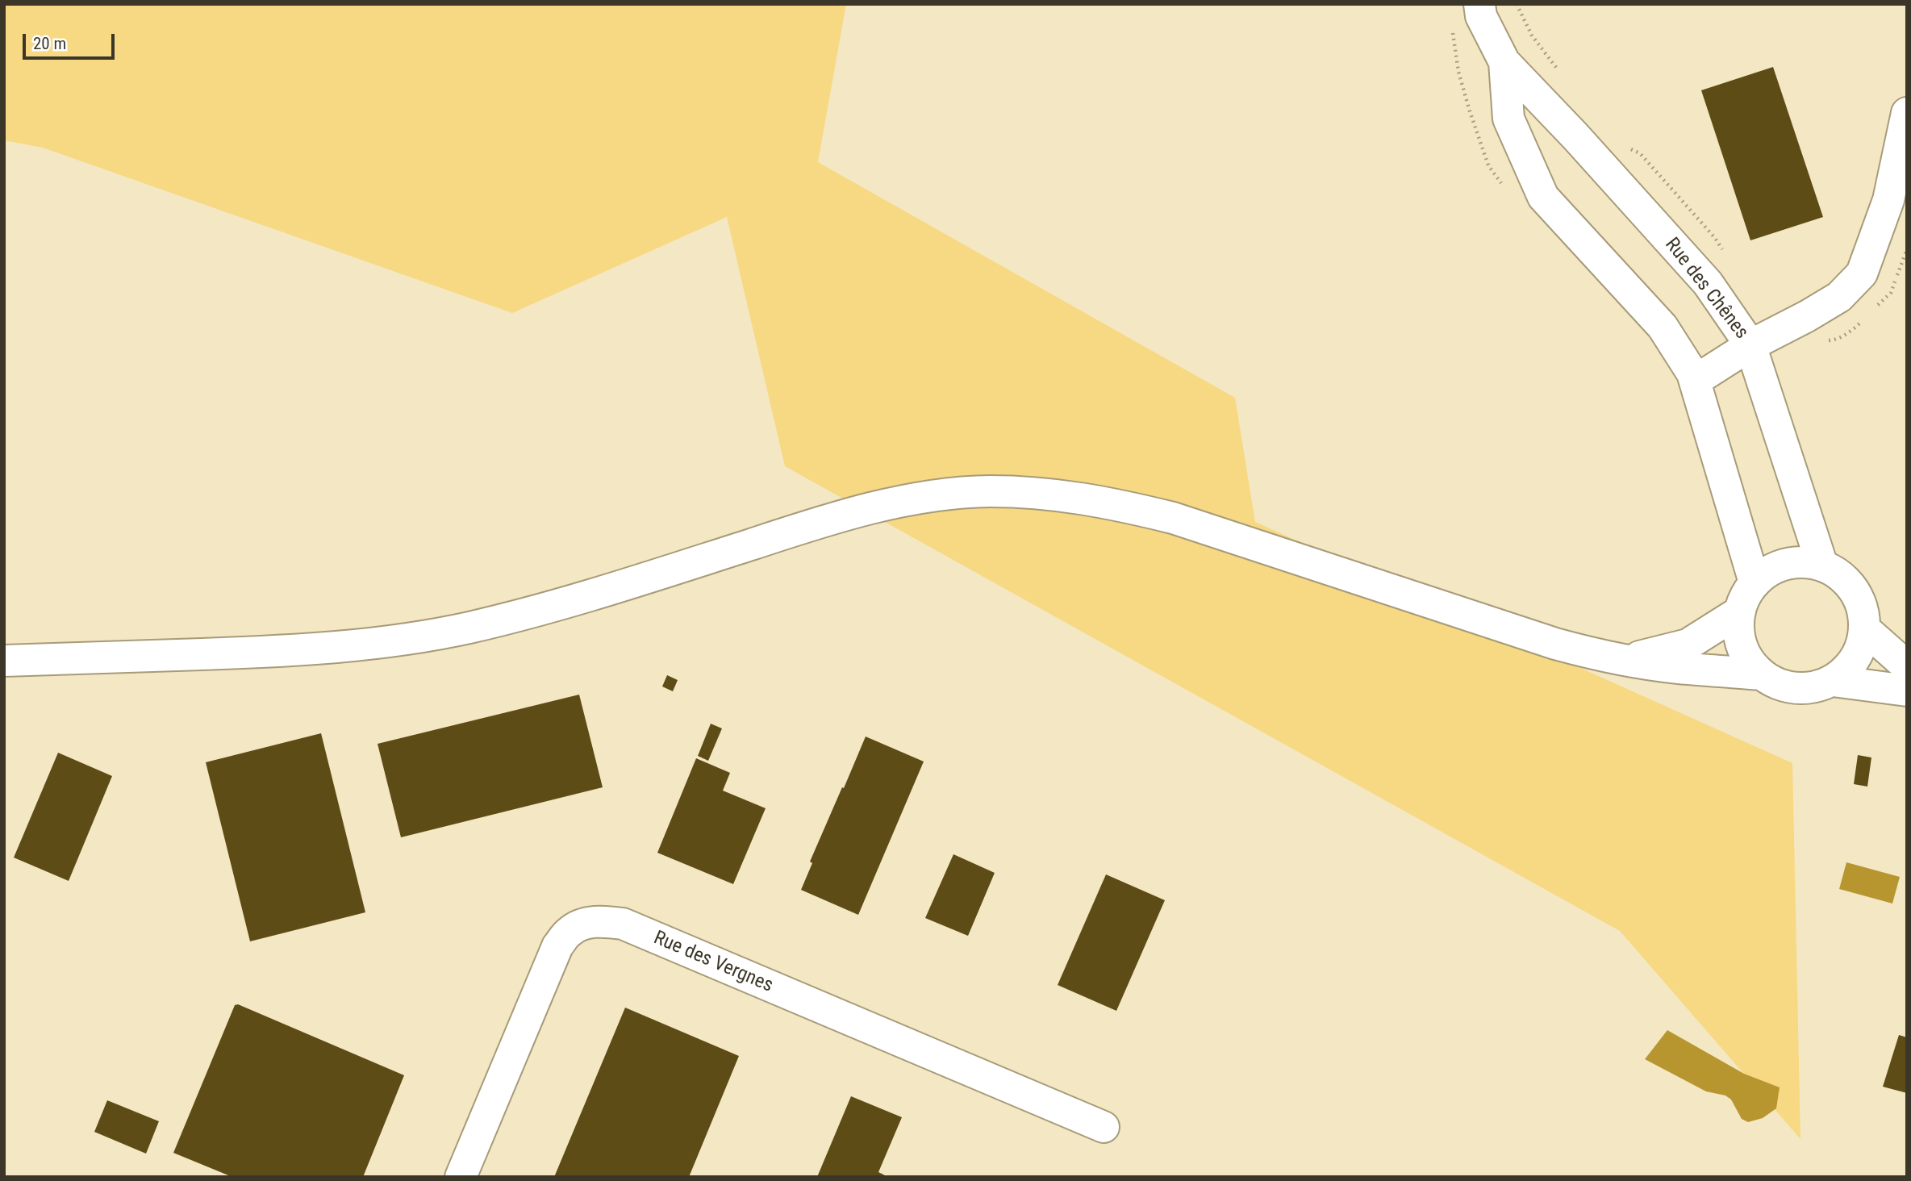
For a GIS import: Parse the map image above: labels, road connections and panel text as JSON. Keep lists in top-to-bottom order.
{
  "streets": {
    "street": ["Rue des Chênes", "Rue des Vergnes"]
  },
  "scale_bar": "20 m"
}
